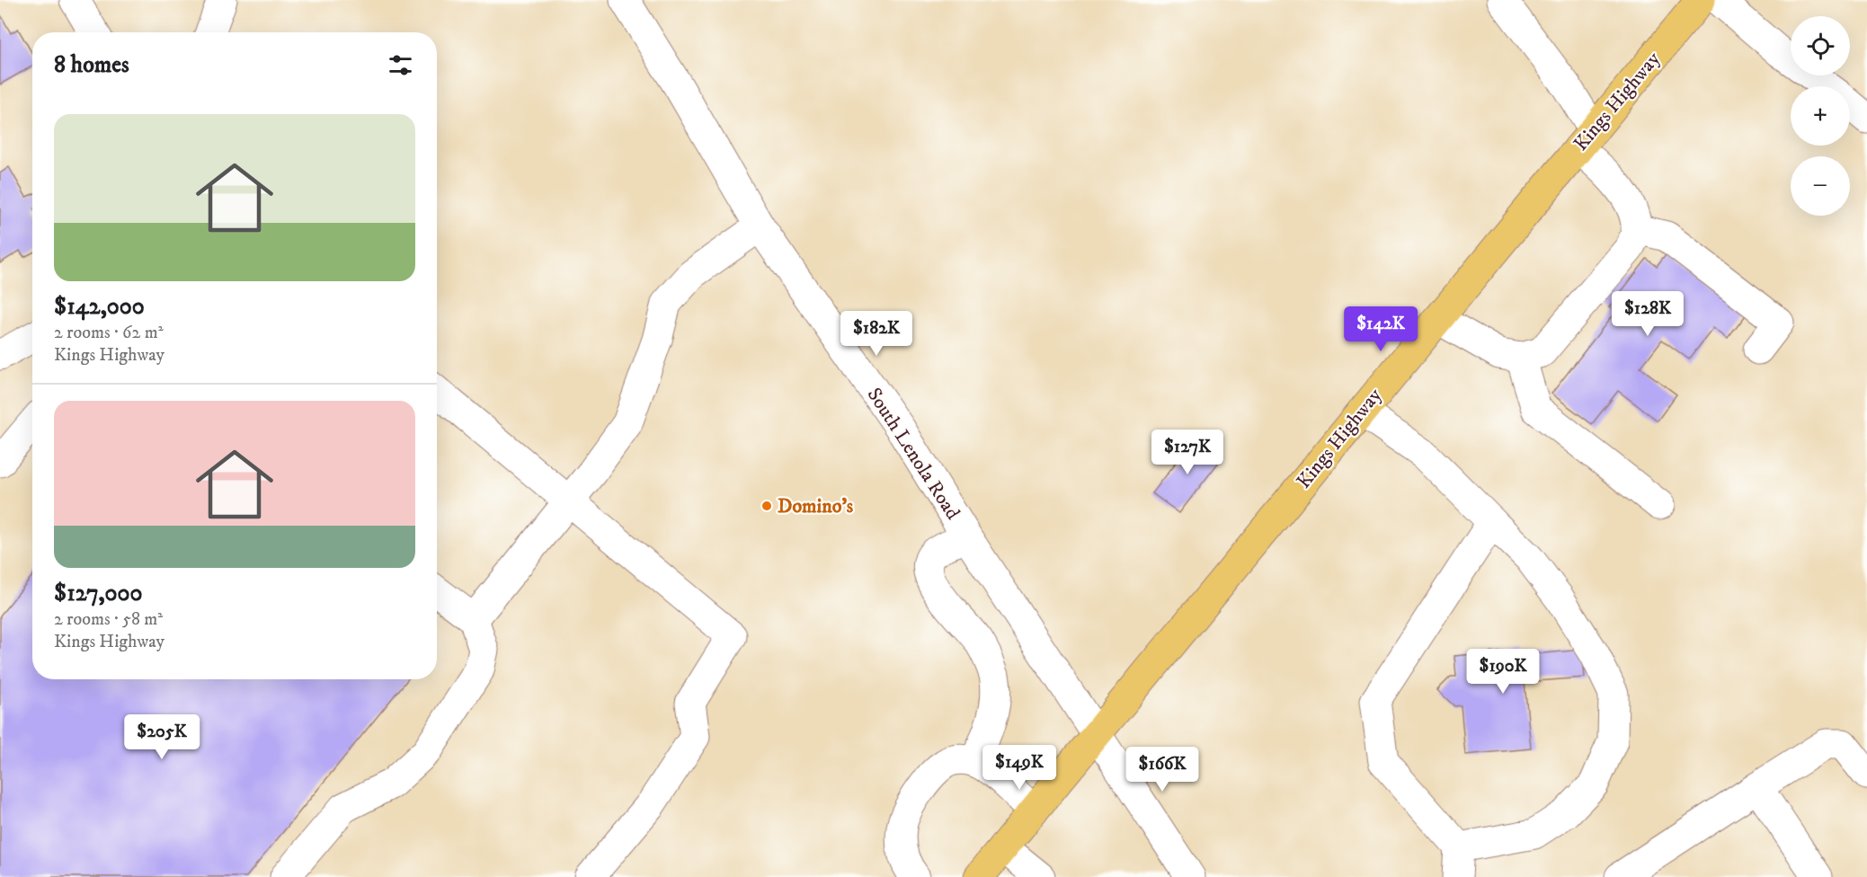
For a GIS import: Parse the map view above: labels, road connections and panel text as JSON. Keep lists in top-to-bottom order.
{
  "streets": {
    "main road": ["Kings Highway"],
    "street": ["South Lenola Road"]
  },
  "crossings": [
    ["Kings Highway", "South Lenola Road"]
  ],
  "places": ["Domino's"],
  "page": {
    "map_buttons": ["+", "−"],
    "heading": "8 homes",
    "list": [
      {
        "name": "$142,000",
        "note": "2 rooms · 62 m² · Kings Highway"
      },
      {
        "name": "$127,000",
        "note": "2 rooms · 58 m² · Kings Highway"
      }
    ],
    "price": [
      "$128K",
      "$142K",
      "$182K",
      "$127K",
      "$190K",
      "$205K",
      "$149K",
      "$166K"
    ]
  }
}
